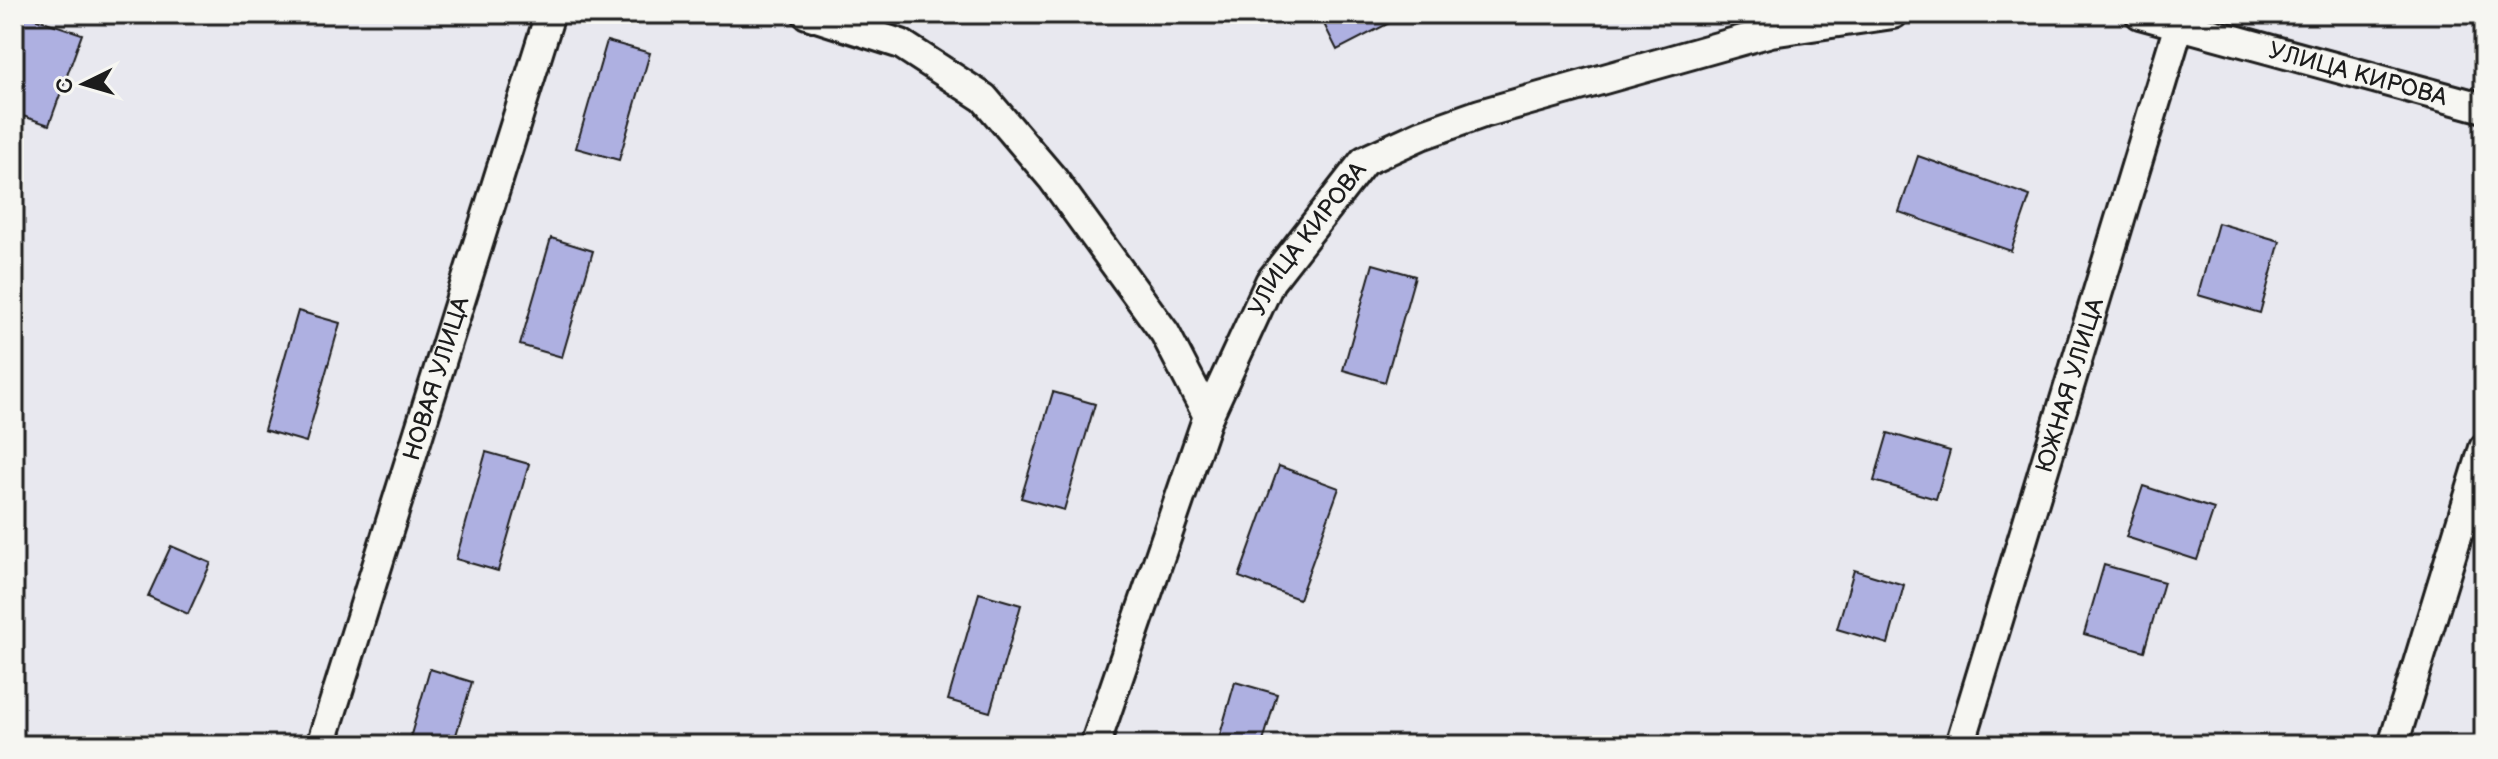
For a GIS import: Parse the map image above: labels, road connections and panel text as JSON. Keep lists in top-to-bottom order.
{
  "streets": {
    "street": ["УЛИЦА КИРОВА", "НОВАЯ УЛИЦА", "ЮЖНАЯ УЛИЦА"]
  },
  "crossings": [
    ["УЛИЦА КИРОВА", "ЮЖНАЯ УЛИЦА"]
  ],
  "north": "left"
}
